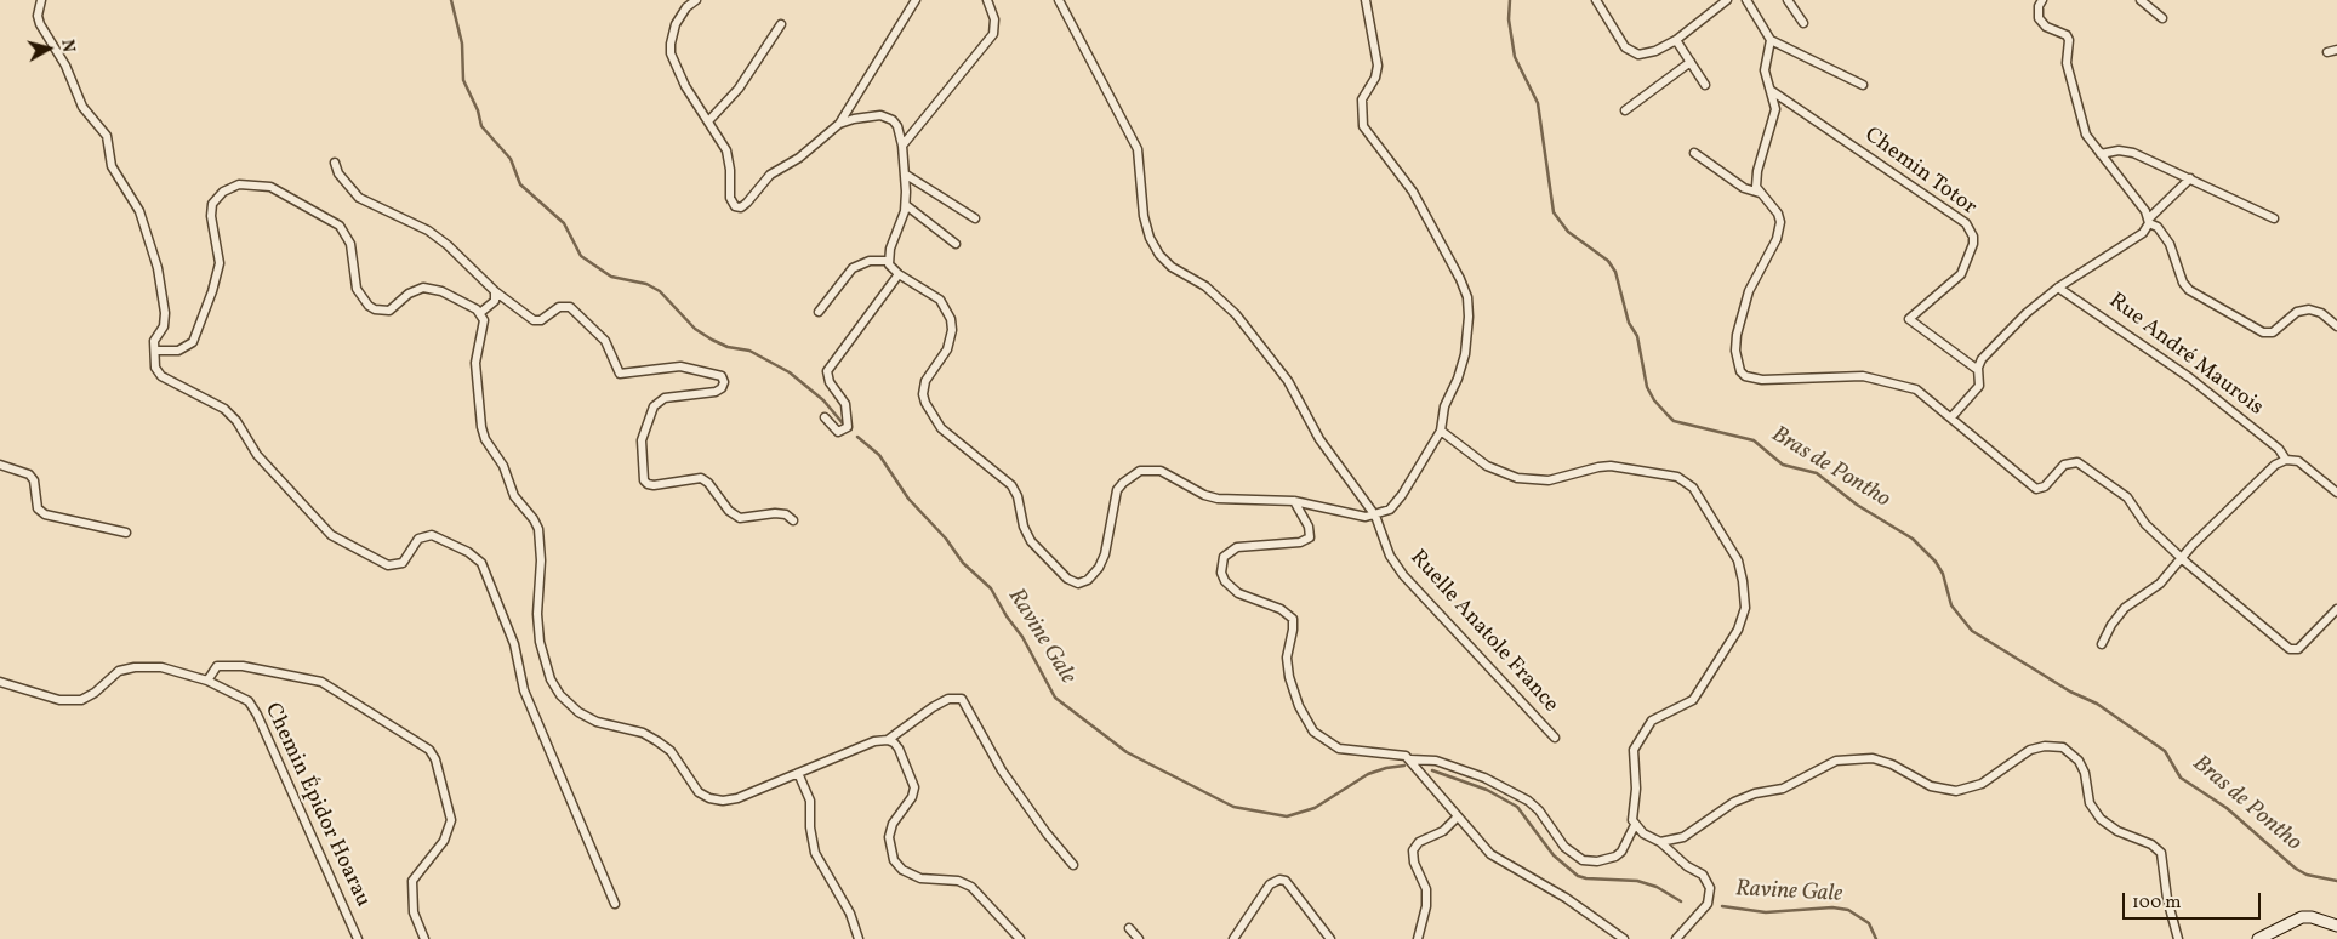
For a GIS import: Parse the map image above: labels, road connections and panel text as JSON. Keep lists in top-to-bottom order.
{
  "streets": {
    "street": [
      "Chemin Totor",
      "Rue André Maurois",
      "Ruelle Anatole France",
      "Chemin Épidor Hoarau"
    ]
  },
  "water": ["Bras de Pontho", "Ravine Gale"],
  "scale_bar": "100 m",
  "north": "right"
}
